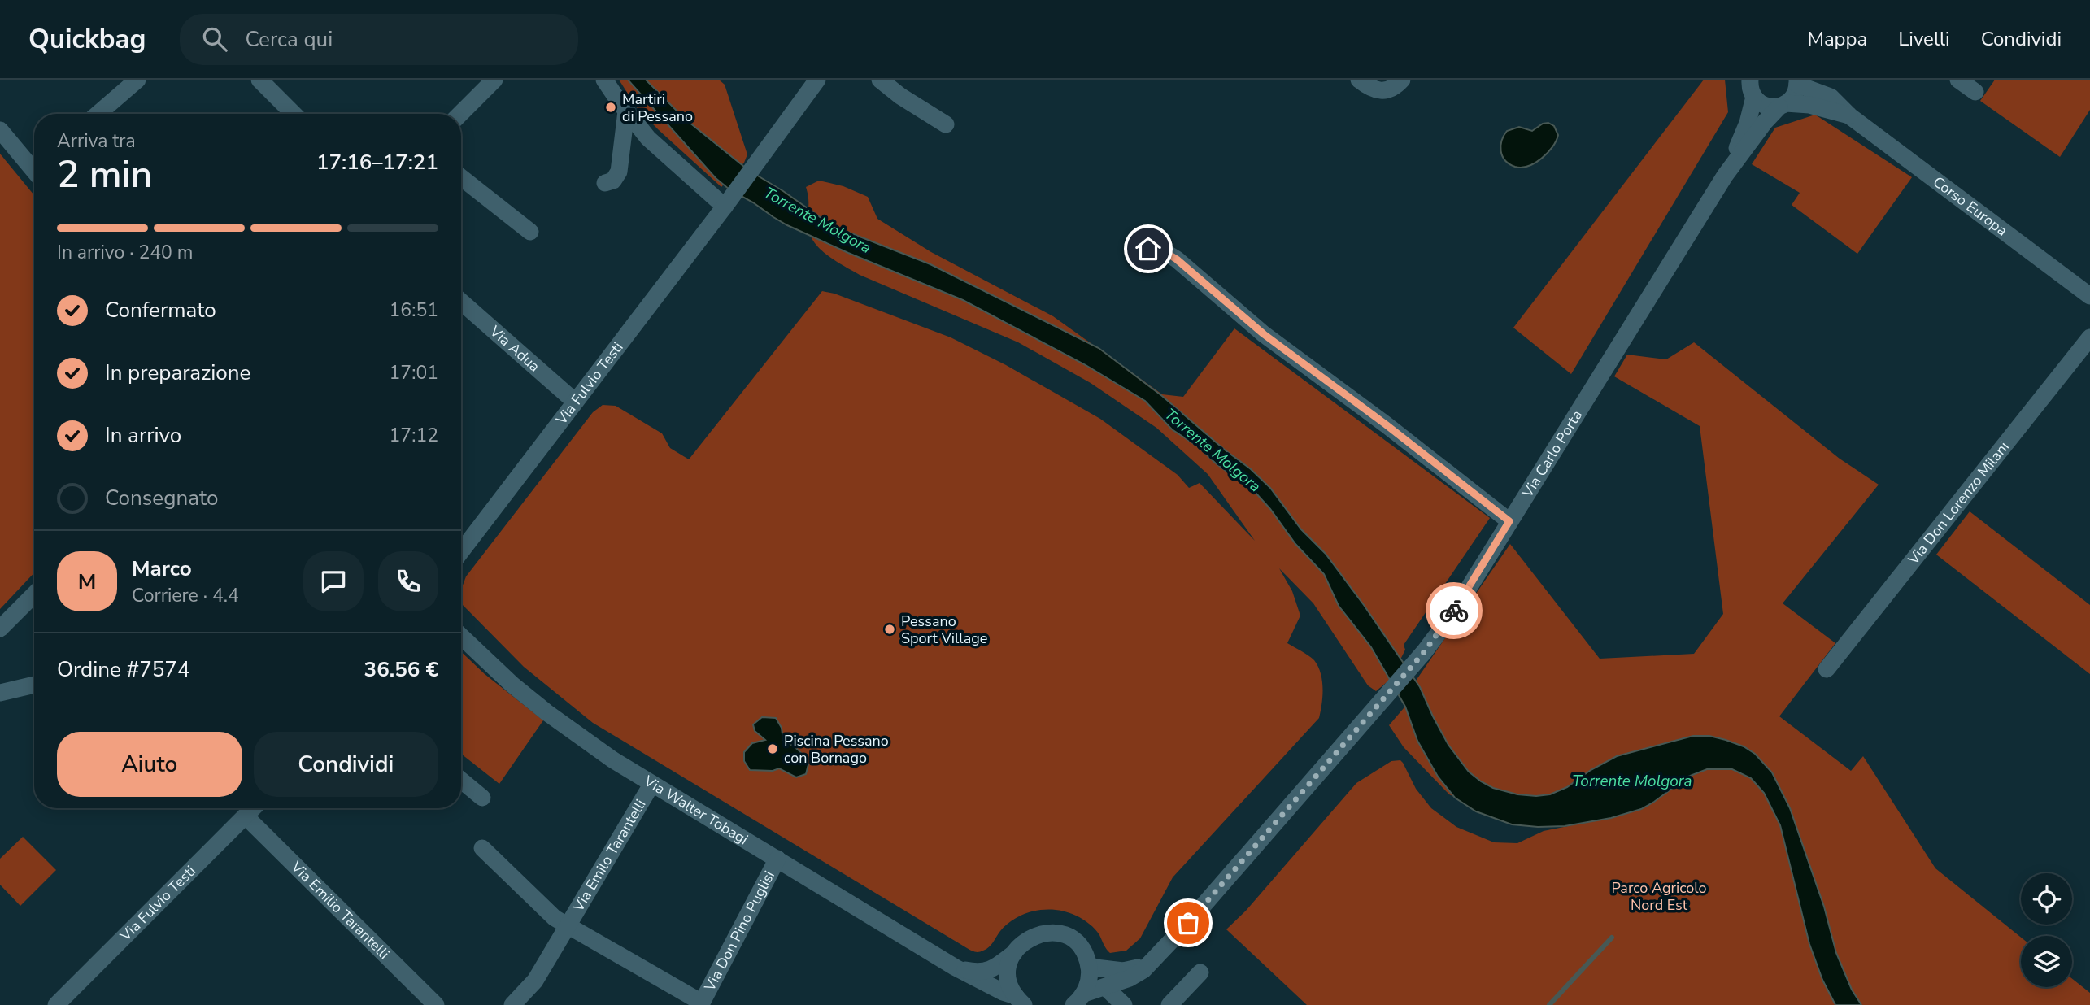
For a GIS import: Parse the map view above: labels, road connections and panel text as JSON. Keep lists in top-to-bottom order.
{
  "streets": {
    "street": [
      "Corso Europa",
      "Via Adua",
      "Via Fulvio Testi",
      "Via Carlo Porta",
      "Via Don Lorenzo Milani",
      "Via Walter Tobagi",
      "Via Emilo Tarantelli",
      "Via Emilio Tarantelli",
      "Via Don Pino Puglisi"
    ]
  },
  "crossings": [
    ["Corso Europa", "Via Carlo Porta"],
    ["Via Adua", "Via Fulvio Testi"],
    ["Via Fulvio Testi", "Via Emilio Tarantelli"],
    ["Via Carlo Porta", "Via Walter Tobagi"],
    ["Via Walter Tobagi", "Via Emilo Tarantelli"],
    ["Via Walter Tobagi", "Via Don Pino Puglisi"],
    ["Via Emilo Tarantelli", "Via Don Pino Puglisi"]
  ],
  "water": ["Torrente Molgora"],
  "parks": ["Parco Agricolo Nord Est"],
  "places": ["Martiri di Pessano", "Pessano Sport Village", "Piscina Pessano con Bornago"],
  "page": {
    "header": "Quickbag",
    "search": "Cerca qui",
    "nav": ["Mappa", "Livelli", "Condividi"],
    "heading": ["2 min", "Arriva tra", "17:16–17:21"],
    "panel": [
      "Marco",
      "Corriere · 4.4",
      "Ordine #7574",
      "36.56 €"
    ],
    "bar": "In arrivo · 240 m",
    "list": [
      ["Confermato", "16:51"],
      ["In preparazione", "17:01"],
      ["In arrivo", "17:12"],
      "Consegnato"
    ],
    "round": "M",
    "buttons": ["Aiuto", "Condividi"]
  }
}
